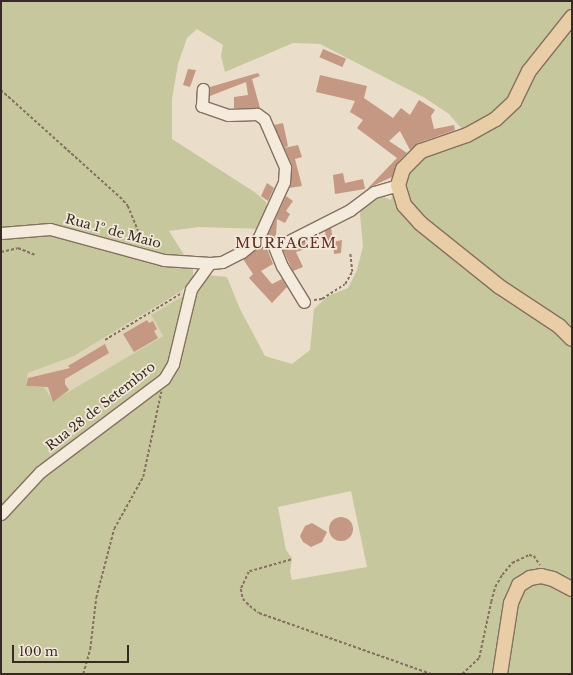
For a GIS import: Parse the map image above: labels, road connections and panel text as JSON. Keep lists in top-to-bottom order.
{
  "streets": {
    "street": ["Rua 1º de Maio", "Rua 28 de Setembro"]
  },
  "crossings": [
    ["Rua 1º de Maio", "Rua 28 de Setembro"]
  ],
  "districts": ["MURFACÉM"],
  "scale_bar": "100 m"
}
